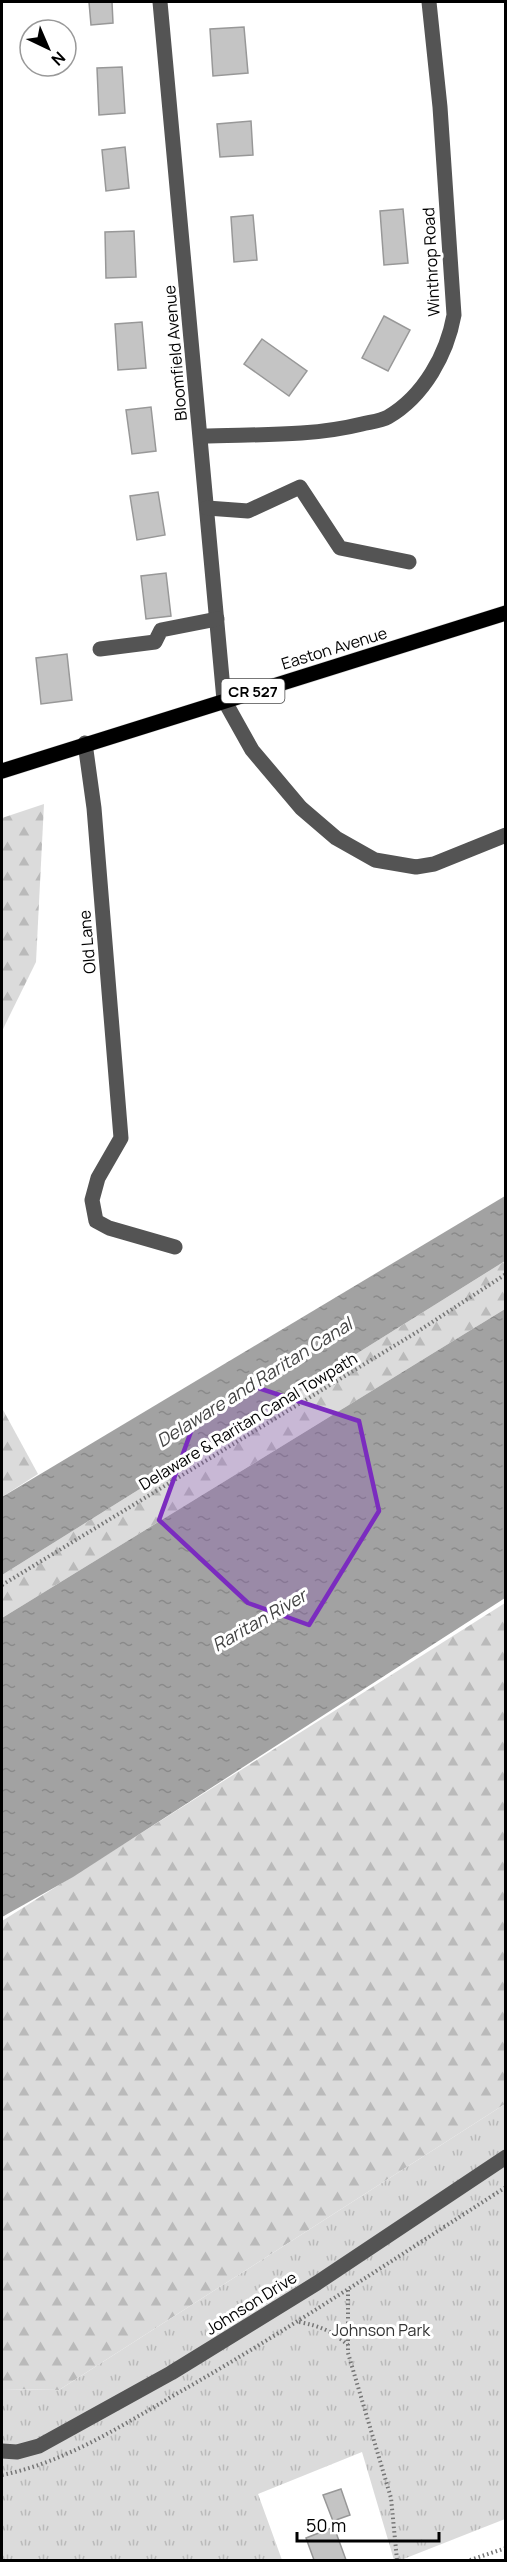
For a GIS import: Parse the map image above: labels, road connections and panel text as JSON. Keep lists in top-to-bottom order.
{
  "streets": {
    "main road": ["Easton Avenue", "CR 527"],
    "street": [
      "Winthrop Road",
      "Bloomfield Avenue",
      "Old Lane",
      "Johnson Drive"
    ],
    "path": ["Delaware & Raritan Canal Towpath"]
  },
  "crossings": [
    ["Winthrop Road", "Bloomfield Avenue"],
    ["Bloomfield Avenue", "Easton Avenue"],
    ["Easton Avenue", "Old Lane"]
  ],
  "water": ["Delaware and Raritan Canal", "Raritan River"],
  "parks": ["Johnson Park"],
  "scale_bar": "50 m",
  "north": "bottom right"
}
